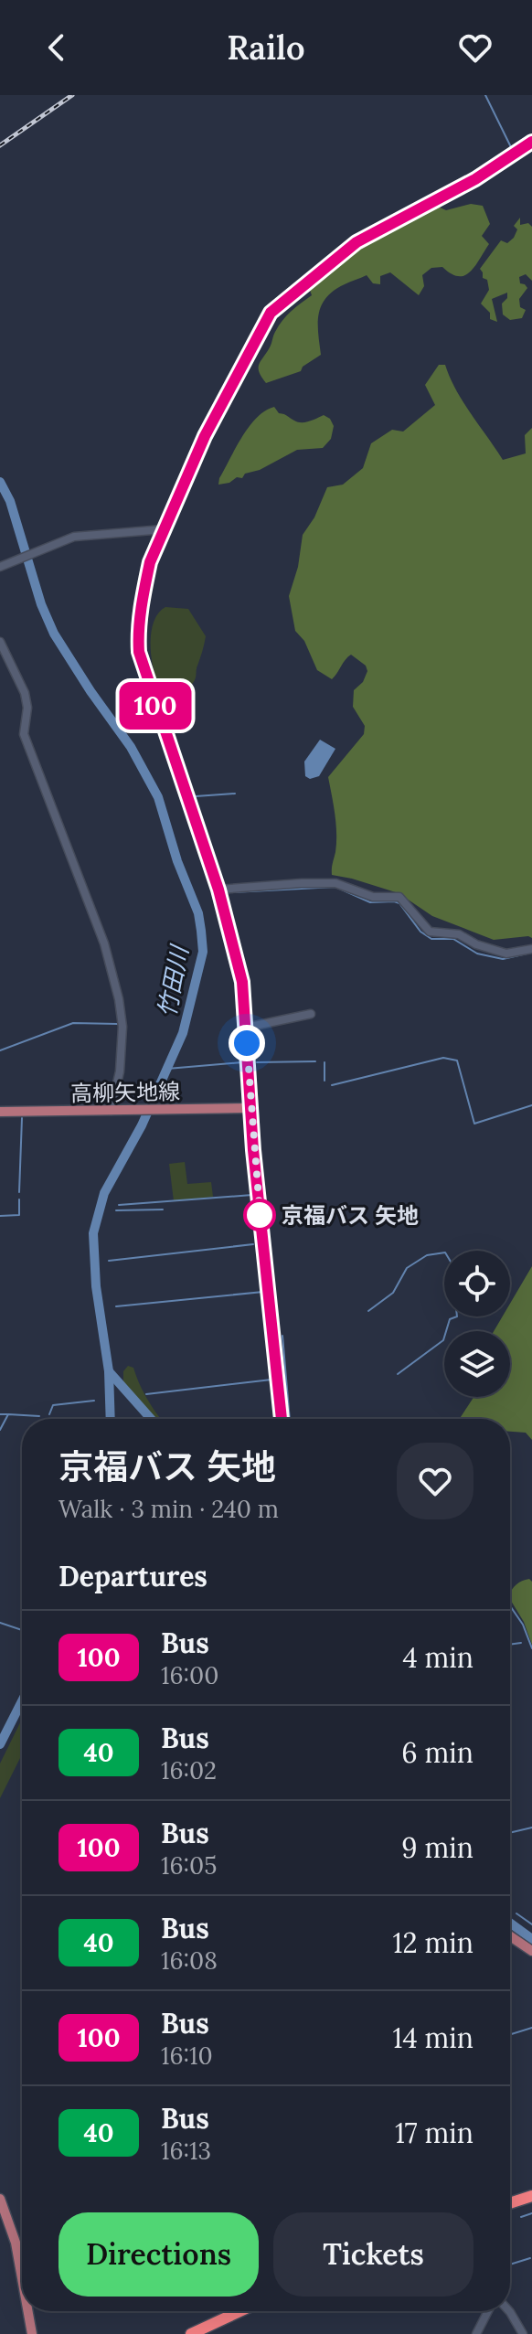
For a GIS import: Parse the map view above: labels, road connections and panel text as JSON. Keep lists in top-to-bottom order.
{
  "streets": {
    "main road": ["高柳矢地線"]
  },
  "water": ["竹田川"],
  "places": ["京福バス 矢地"],
  "lines": ["bus line 100"],
  "page": {
    "header": "Railo",
    "on_map": "100",
    "heading": [
      ["京福バス 矢地", "Walk · 3 min · 240 m"],
      "Departures"
    ],
    "list": [
      {
        "mark": "100",
        "name": "Bus",
        "note": "16:00",
        "value": "4 min"
      },
      {
        "mark": "40",
        "name": "Bus",
        "note": "16:02",
        "value": "6 min"
      },
      {
        "mark": "100",
        "name": "Bus",
        "note": "16:05",
        "value": "9 min"
      },
      {
        "mark": "40",
        "name": "Bus",
        "note": "16:08",
        "value": "12 min"
      },
      {
        "mark": "100",
        "name": "Bus",
        "note": "16:10",
        "value": "14 min"
      },
      {
        "mark": "40",
        "name": "Bus",
        "note": "16:13",
        "value": "17 min"
      }
    ],
    "buttons": ["Directions", "Tickets"]
  }
}
